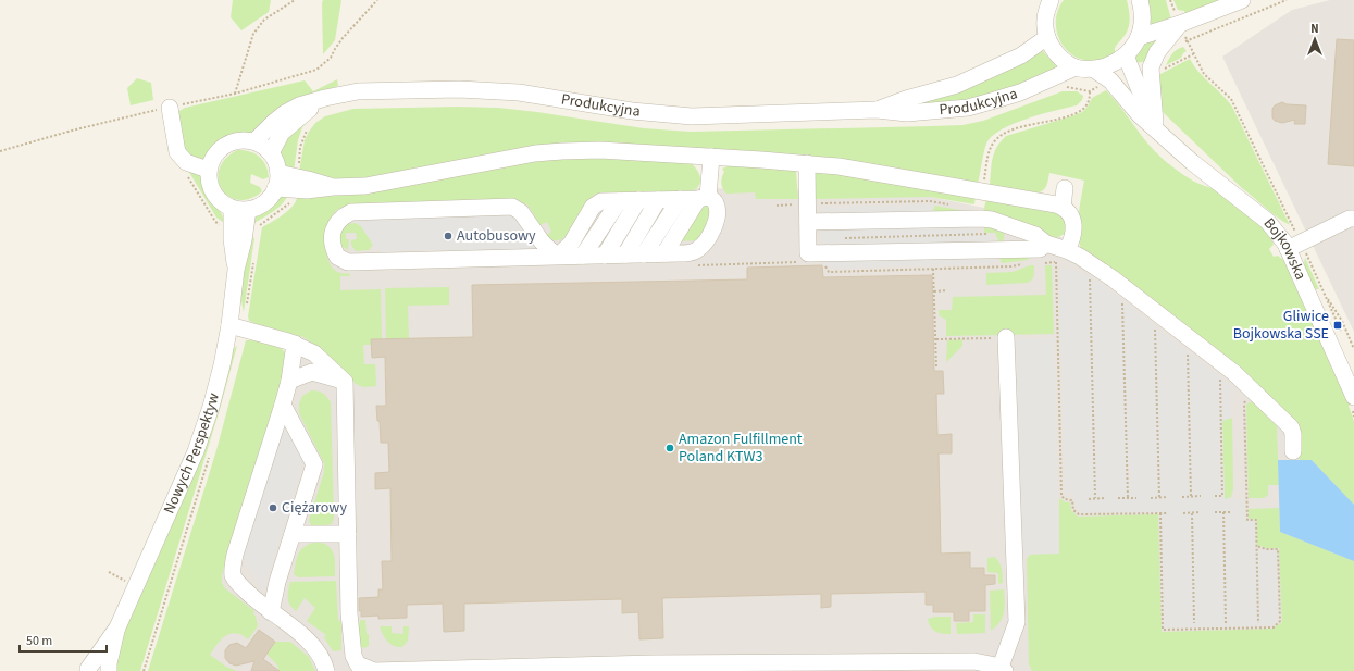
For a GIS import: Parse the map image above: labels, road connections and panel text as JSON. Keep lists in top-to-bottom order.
{
  "streets": {
    "street": ["Produkcyjna", "Bojkowska", "Nowych Perspektyw"]
  },
  "crossings": [
    ["Produkcyjna", "Nowych Perspektyw"]
  ],
  "places": {
    "other": ["Autobusowy", "Amazon Fulfillment Poland KTW3", "Ciężarowy"],
    "transit": ["Gliwice Bojkowska SSE"]
  },
  "scale_bar": "50 m",
  "north": "top"
}
